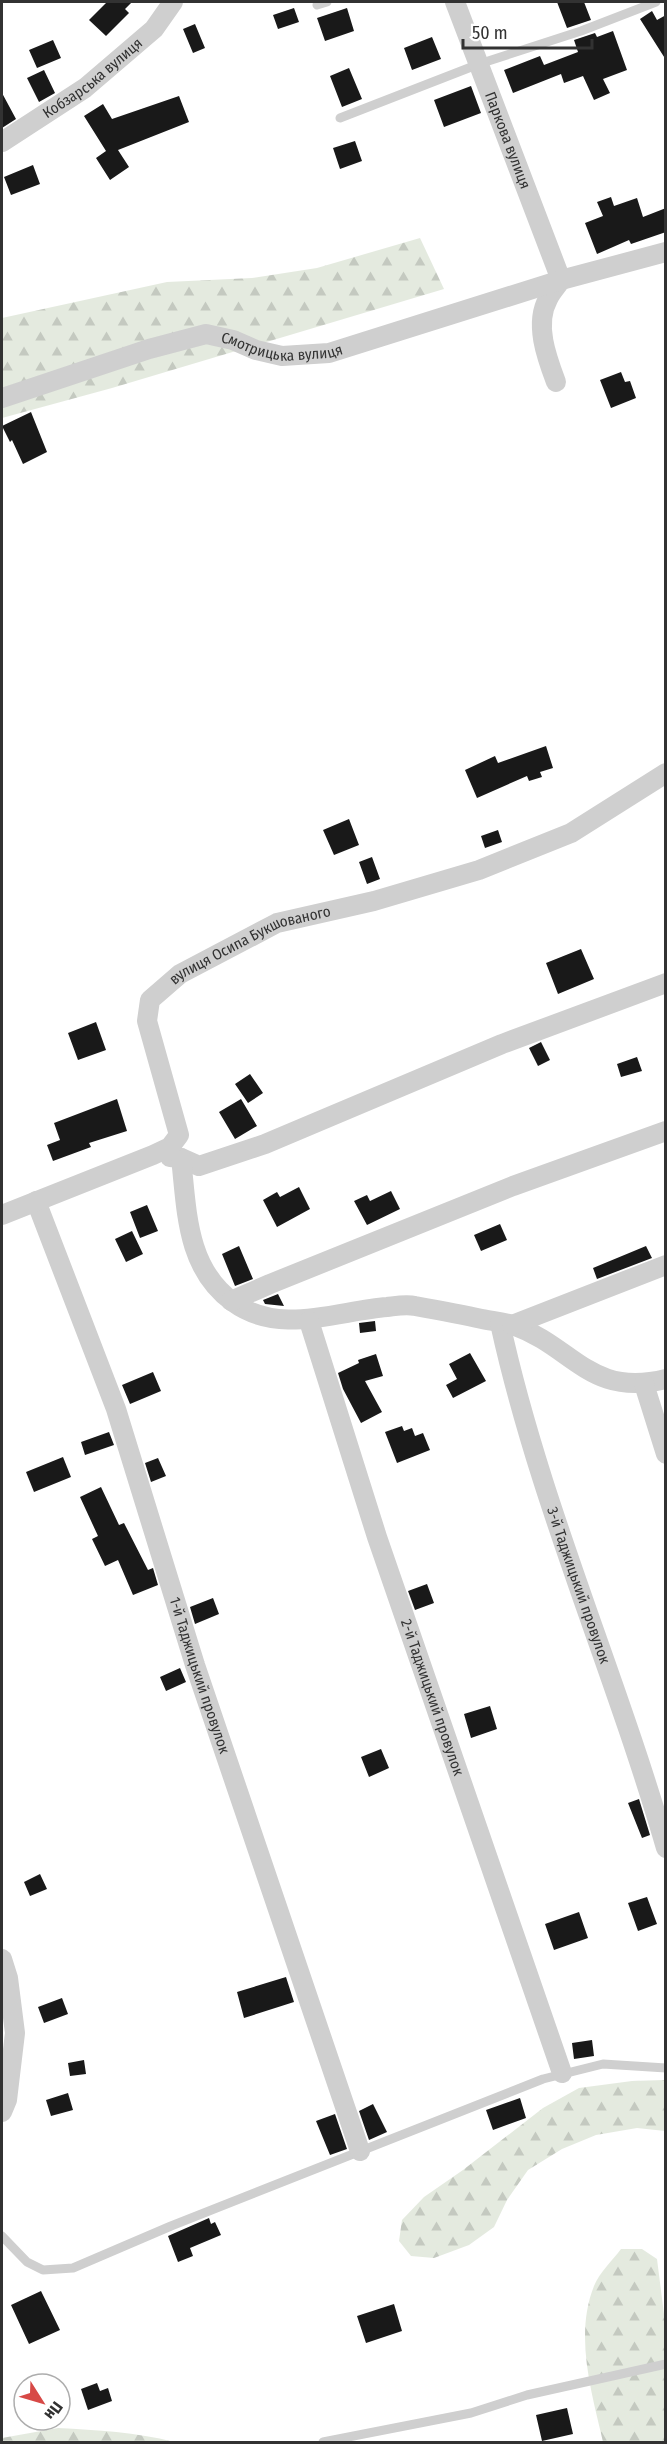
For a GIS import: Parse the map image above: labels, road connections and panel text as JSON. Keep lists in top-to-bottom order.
{
  "streets": {
    "street": [
      "Кобзарська вулиця",
      "Паркова вулиця",
      "Смотрицька вулиця",
      "вулиця Осипа Букшованого",
      "3-й Таджицький провулок",
      "1-й Таджицький провулок",
      "2-й Таджицький провулок"
    ]
  },
  "crossings": [
    ["Паркова вулиця", "Смотрицька вулиця"],
    ["вулиця Осипа Букшованого", "1-й Таджицький провулок"]
  ],
  "scale_bar": "50 m",
  "north": "bottom right"
}
